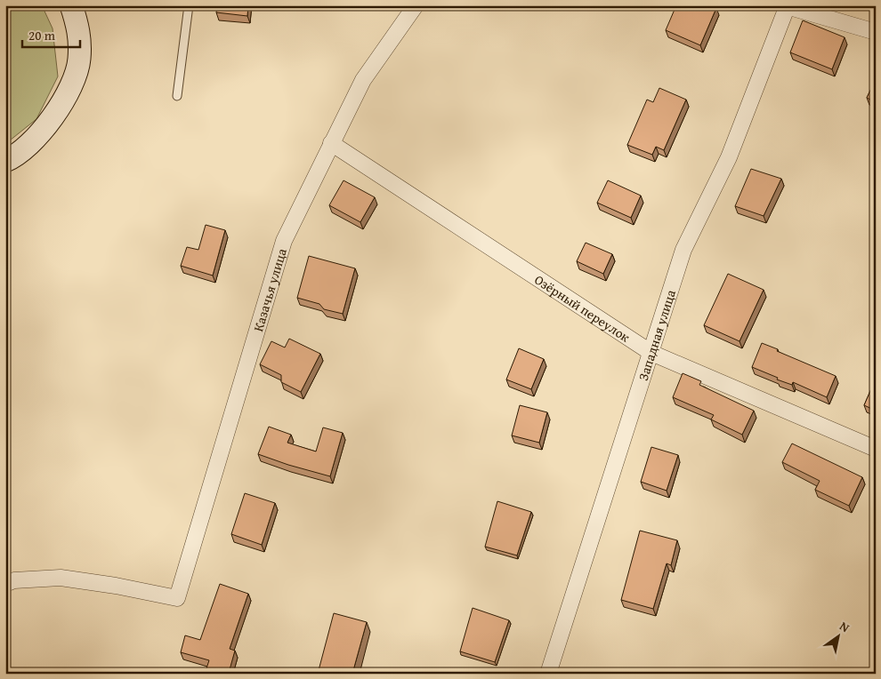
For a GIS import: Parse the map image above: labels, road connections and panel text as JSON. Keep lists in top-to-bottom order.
{
  "streets": {
    "street": ["Казачья улица", "Озёрный переулок", "Западная улица"]
  },
  "crossings": [
    ["Казачья улица", "Озёрный переулок"],
    ["Озёрный переулок", "Западная улица"]
  ],
  "scale_bar": "20 m",
  "north": "top right"
}
